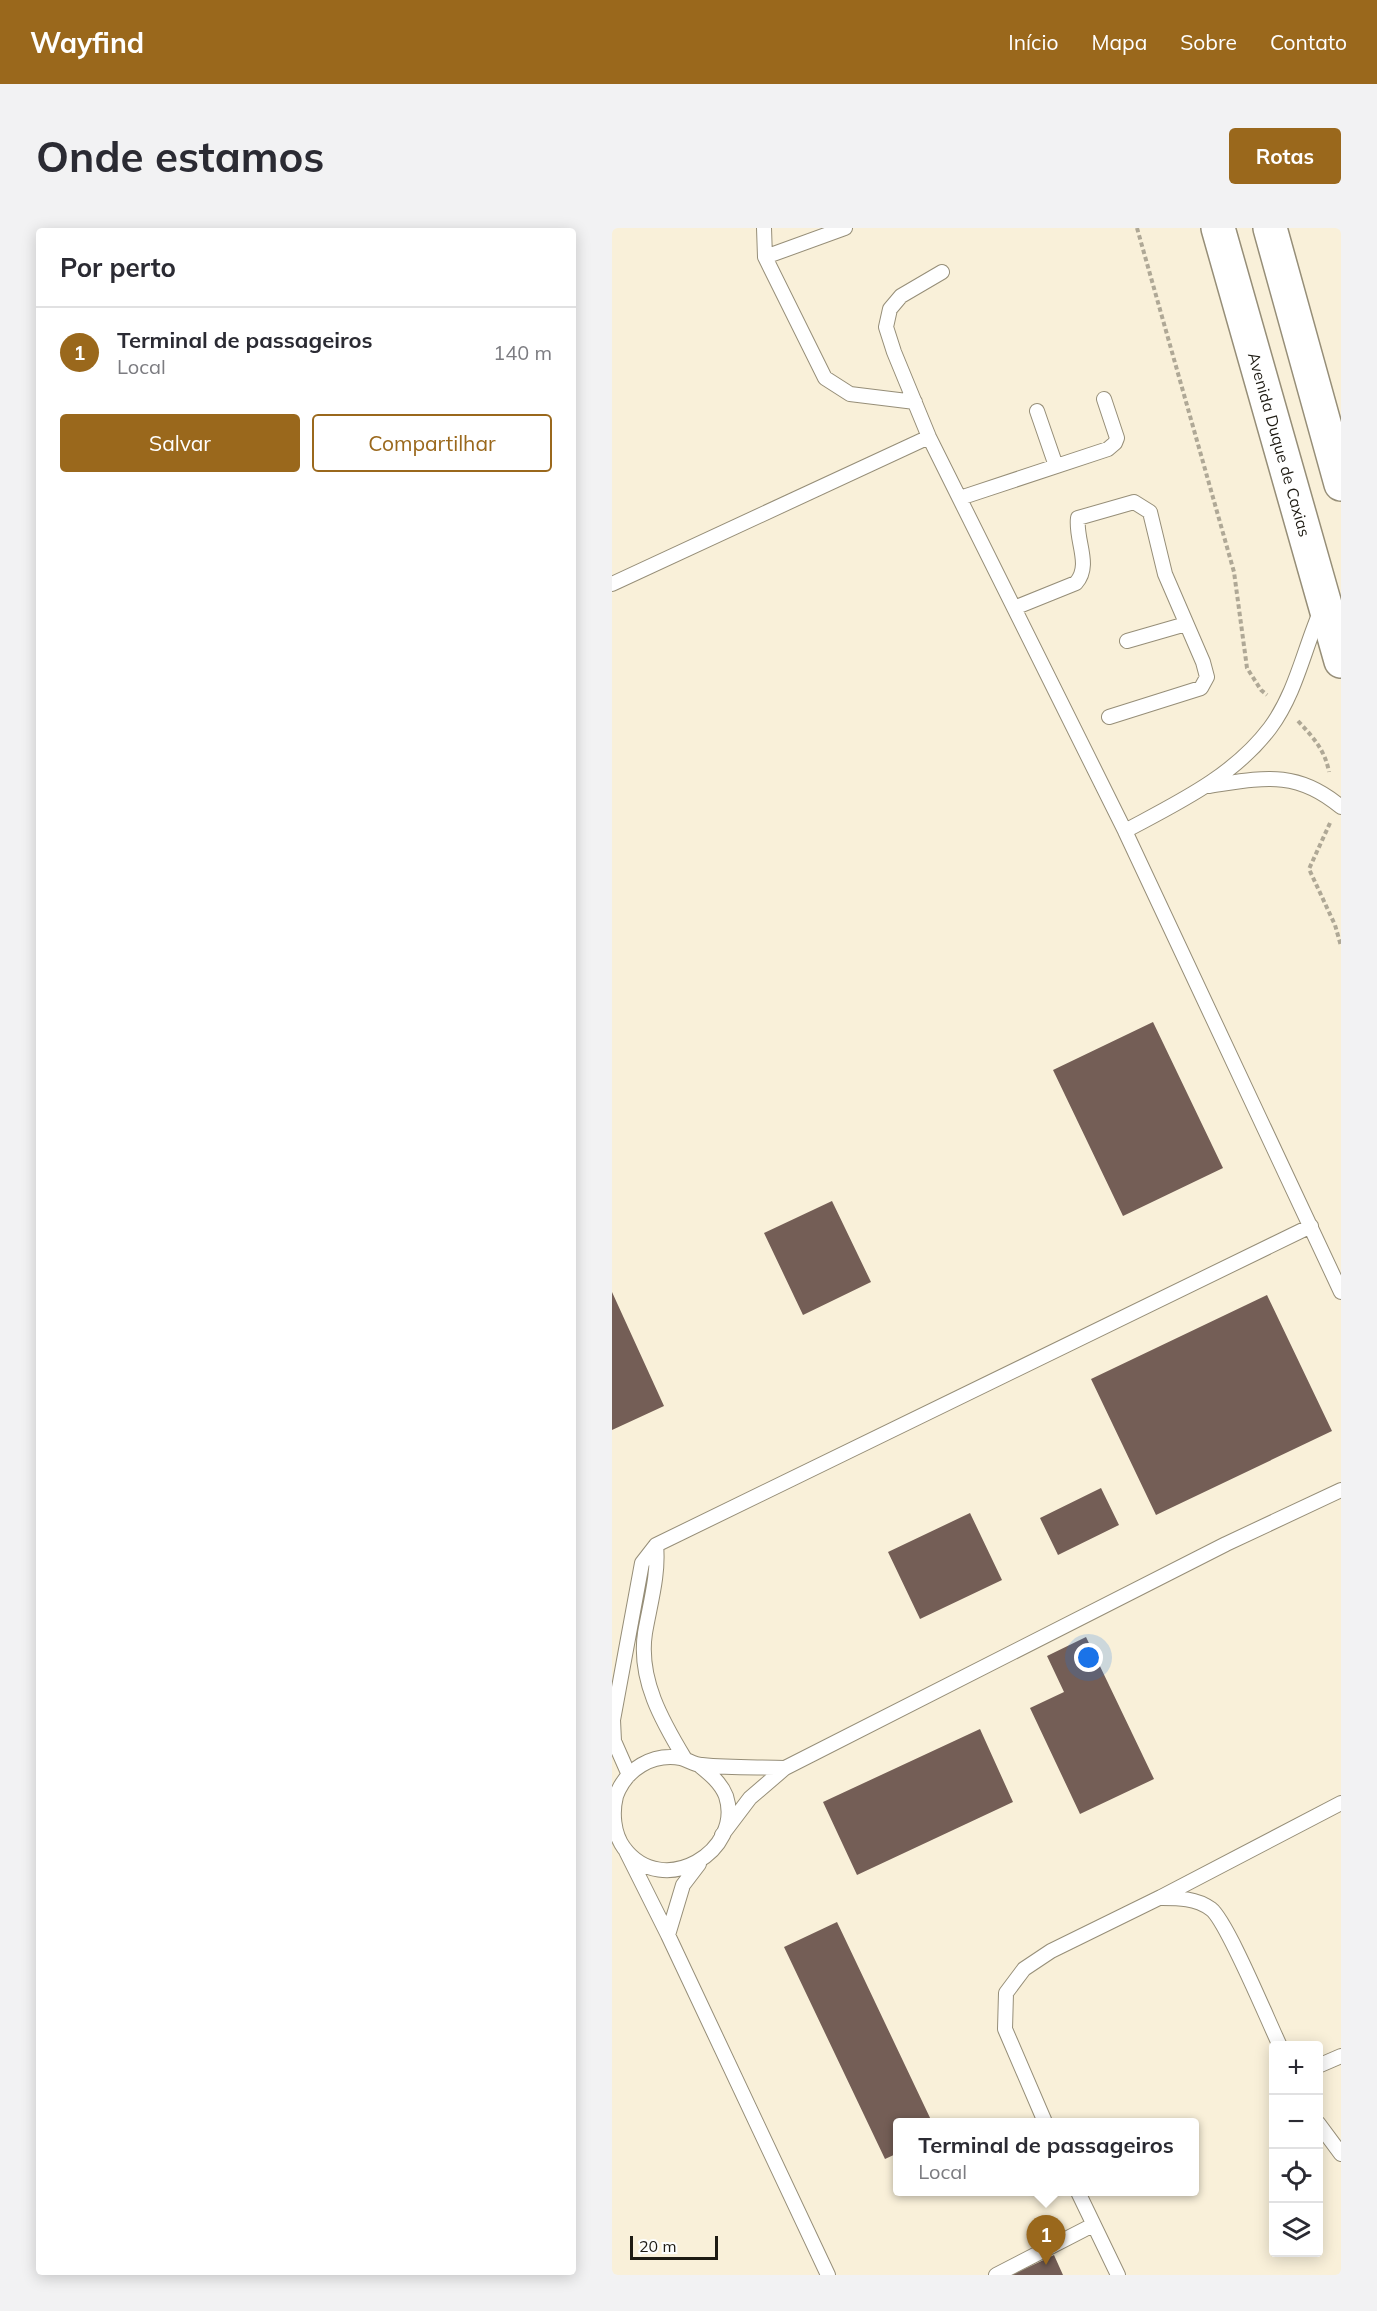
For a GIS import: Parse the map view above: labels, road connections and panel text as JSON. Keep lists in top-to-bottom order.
{
  "streets": {
    "main road": ["Avenida Duque de Caxias"]
  },
  "scale_bar": "20 m",
  "page": {
    "header": "Wayfind",
    "nav": [
      "Início",
      "Mapa",
      "Sobre",
      "Contato"
    ],
    "buttons": [
      "Rotas",
      ["Salvar", "Compartilhar"]
    ],
    "title": "Onde estamos",
    "heading": "Por perto",
    "list": [
      {
        "mark": "1",
        "name": "Terminal de passageiros",
        "note": "Local",
        "value": "140 m"
      }
    ],
    "map_buttons": ["+", "−"],
    "popup": ["Terminal de passageiros", "Local"],
    "pins": "1",
    "scale": "20 m"
  }
}
